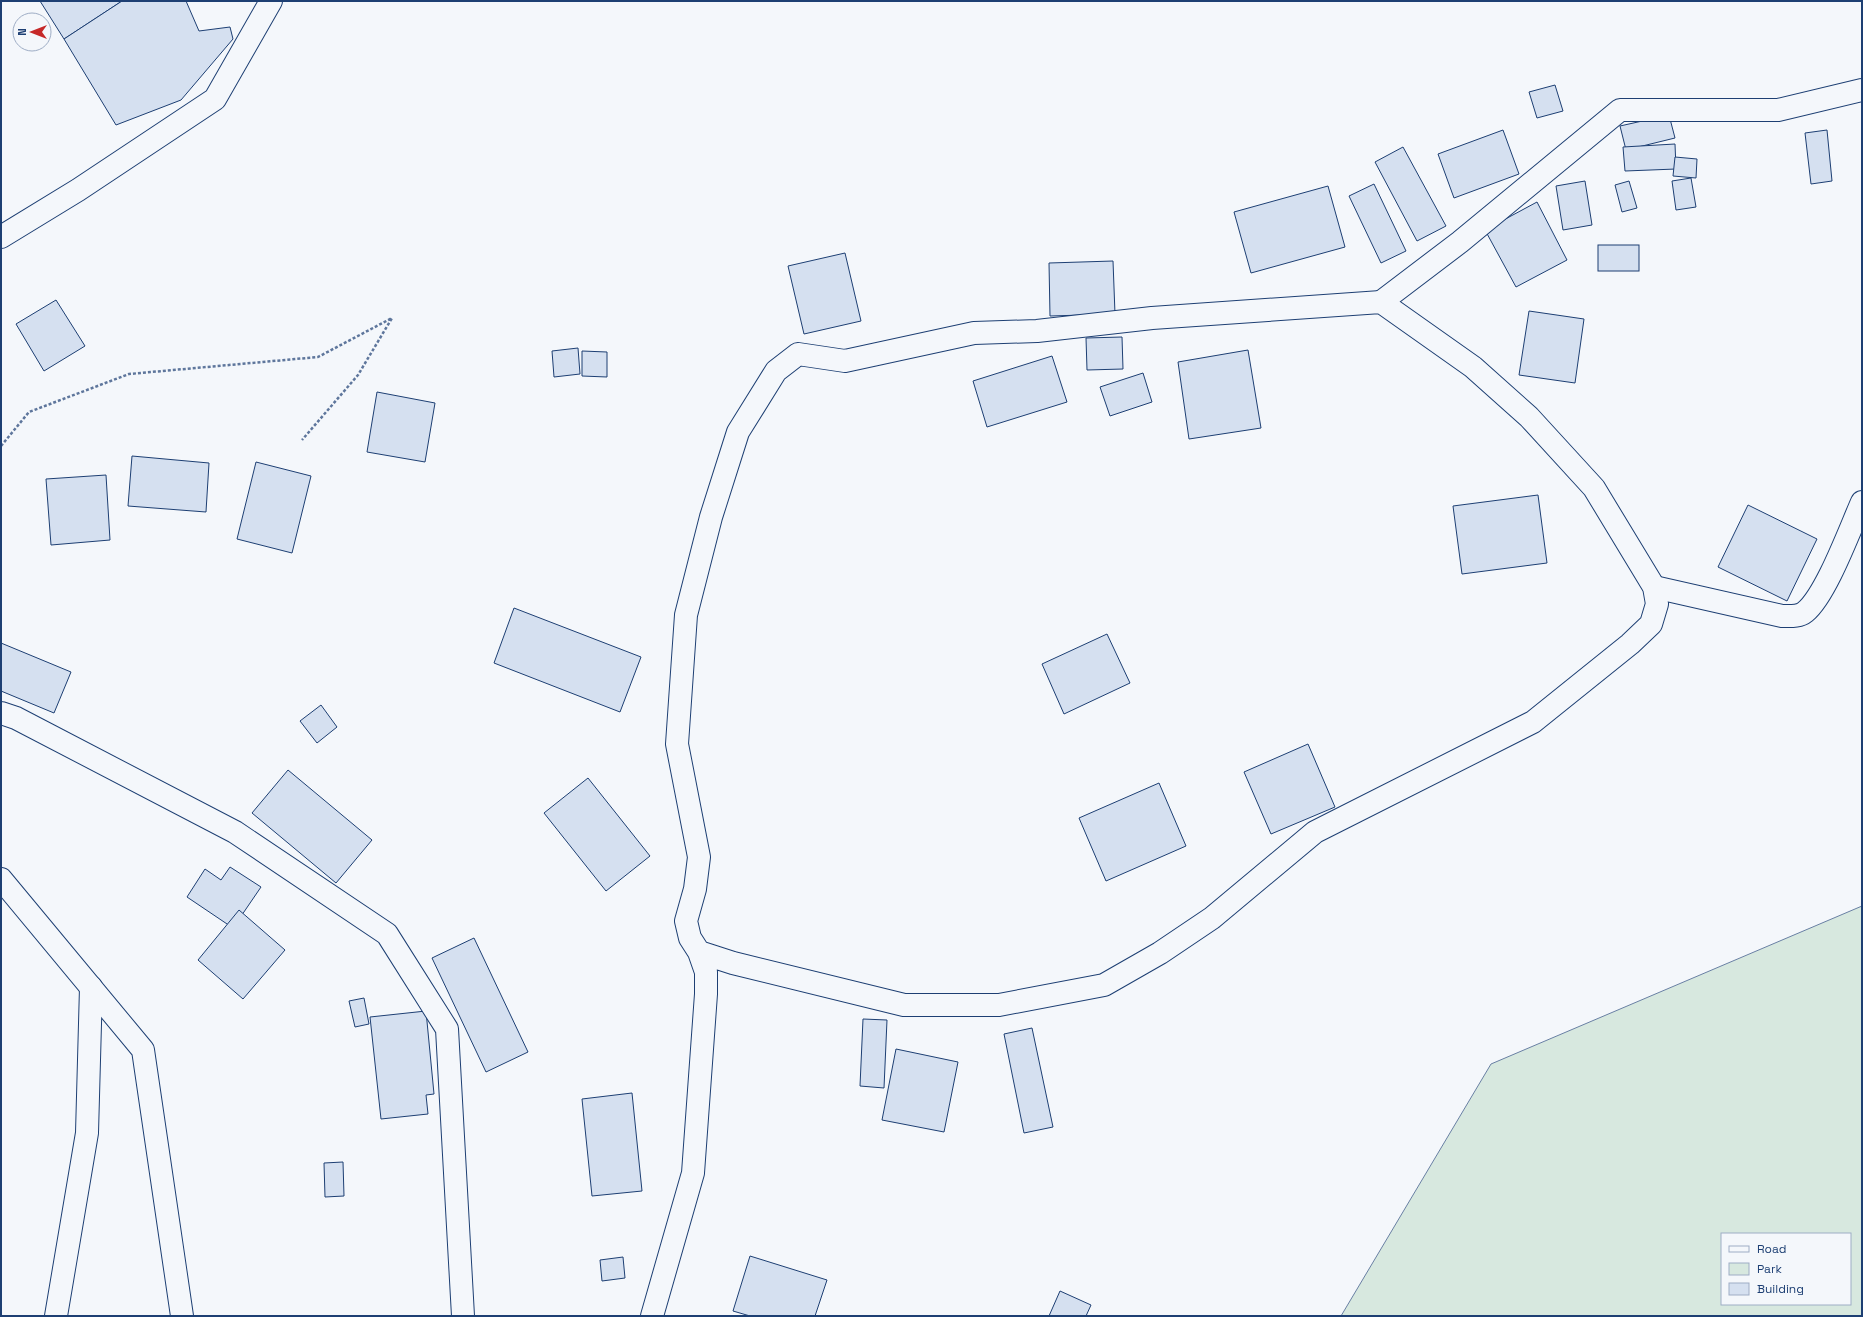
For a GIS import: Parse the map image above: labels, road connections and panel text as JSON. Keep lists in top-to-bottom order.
{
  "legend": ["Road", "Park", "Building"],
  "north": "left"
}
